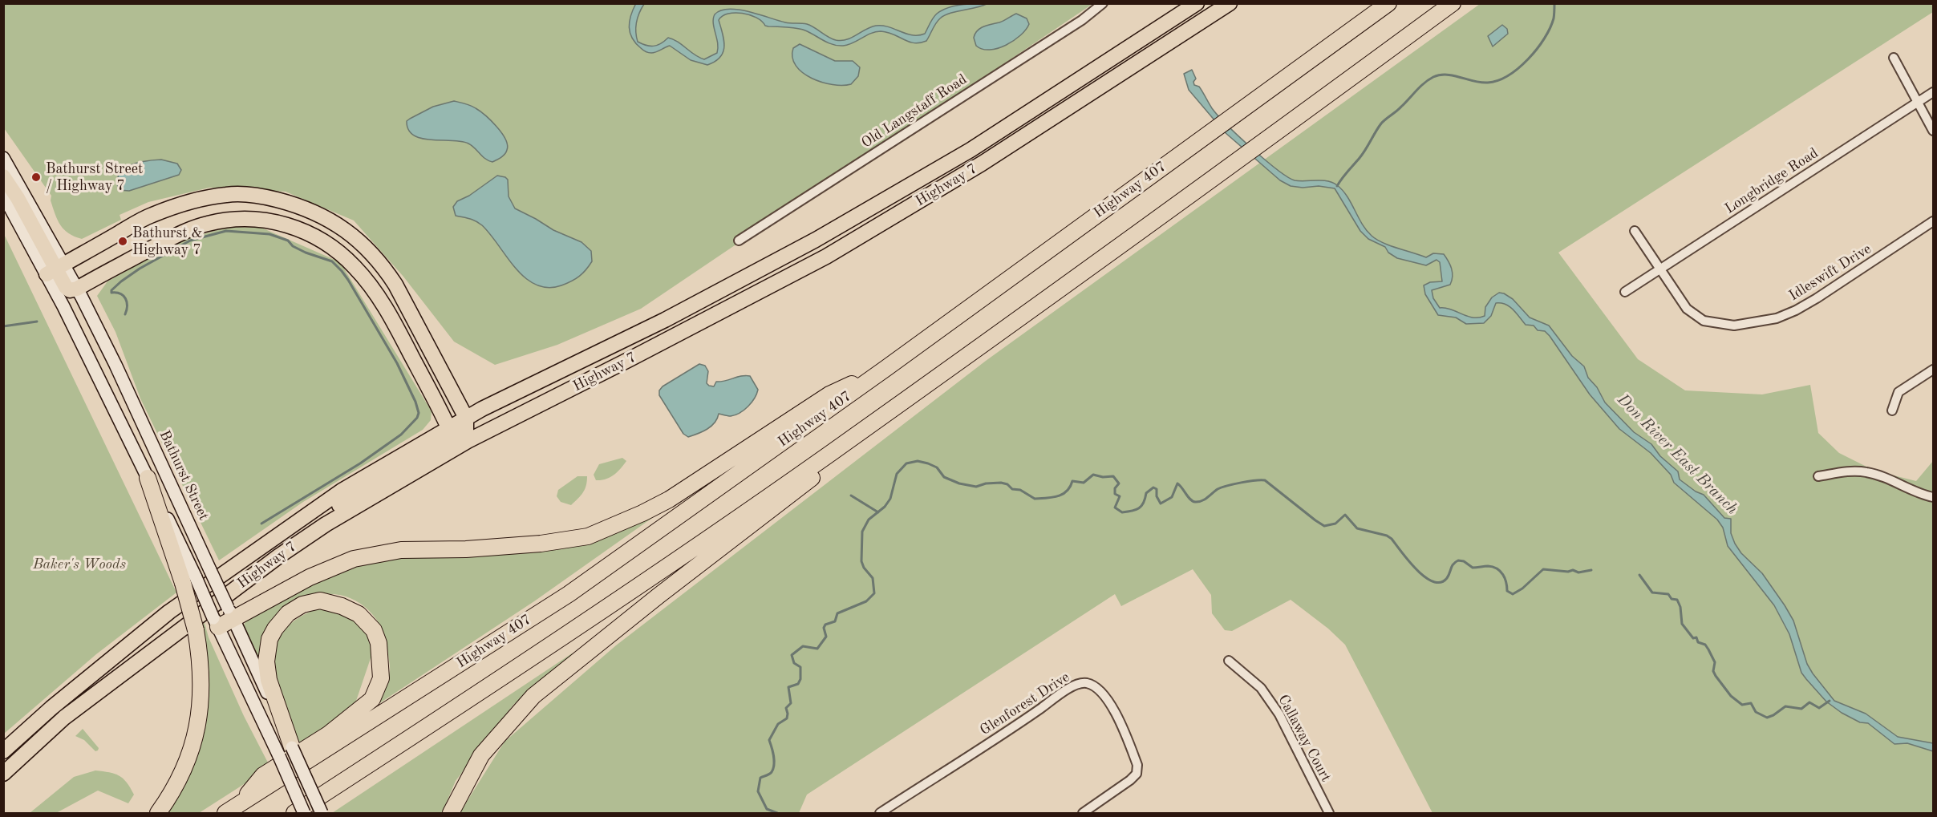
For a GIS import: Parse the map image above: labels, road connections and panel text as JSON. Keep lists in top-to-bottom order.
{
  "streets": {
    "highway": ["Highway 407"],
    "main road": ["Highway 7", "Bathurst Street"],
    "street": [
      "Old Langstaff Road",
      "Longbridge Road",
      "Idleswift Drive",
      "Glenforest Drive",
      "Callaway Court"
    ]
  },
  "crossings": [
    ["Longbridge Road", "Idleswift Drive"]
  ],
  "water": ["Don River East Branch"],
  "parks": ["Baker's Woods"],
  "places": ["Bathurst Street / Highway 7", "Bathurst & Highway 7"]
}
